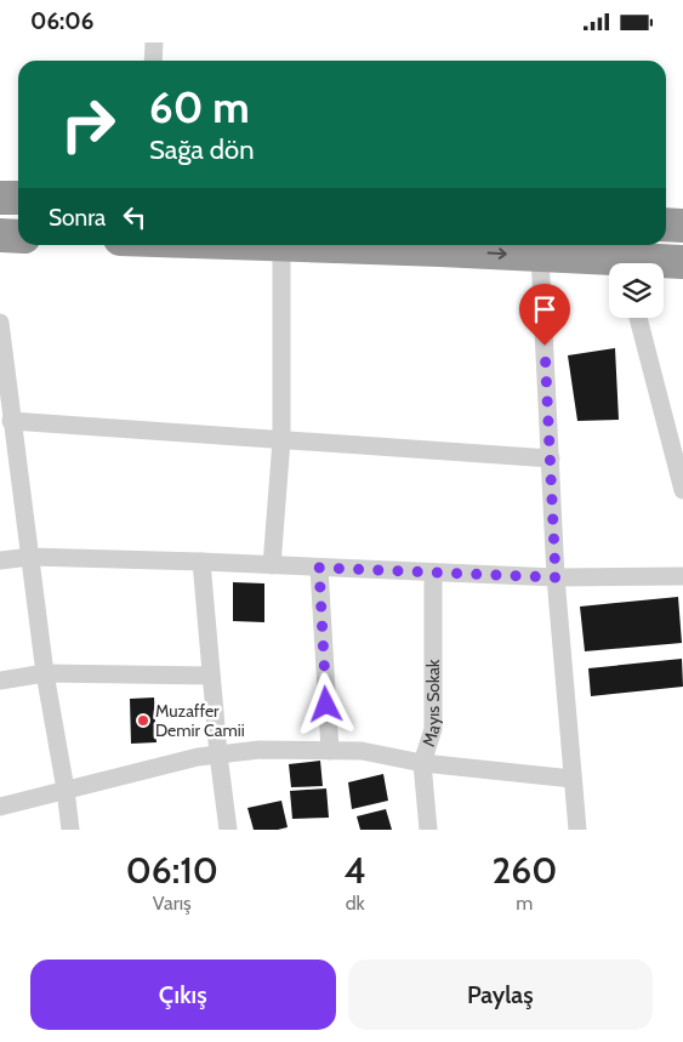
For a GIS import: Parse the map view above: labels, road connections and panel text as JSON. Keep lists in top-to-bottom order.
{
  "streets": {
    "street": ["Mayıs Sokak"]
  },
  "places": ["Muzaffer Demir Camii"],
  "page": {
    "status": "06:06",
    "turn": ["60 m", "Sağa dön"],
    "then": "Sonra",
    "eta": [
      "06:10",
      "Varış",
      "4",
      "dk",
      "260",
      "m"
    ],
    "buttons": ["Çıkış", "Paylaş"]
  }
}
